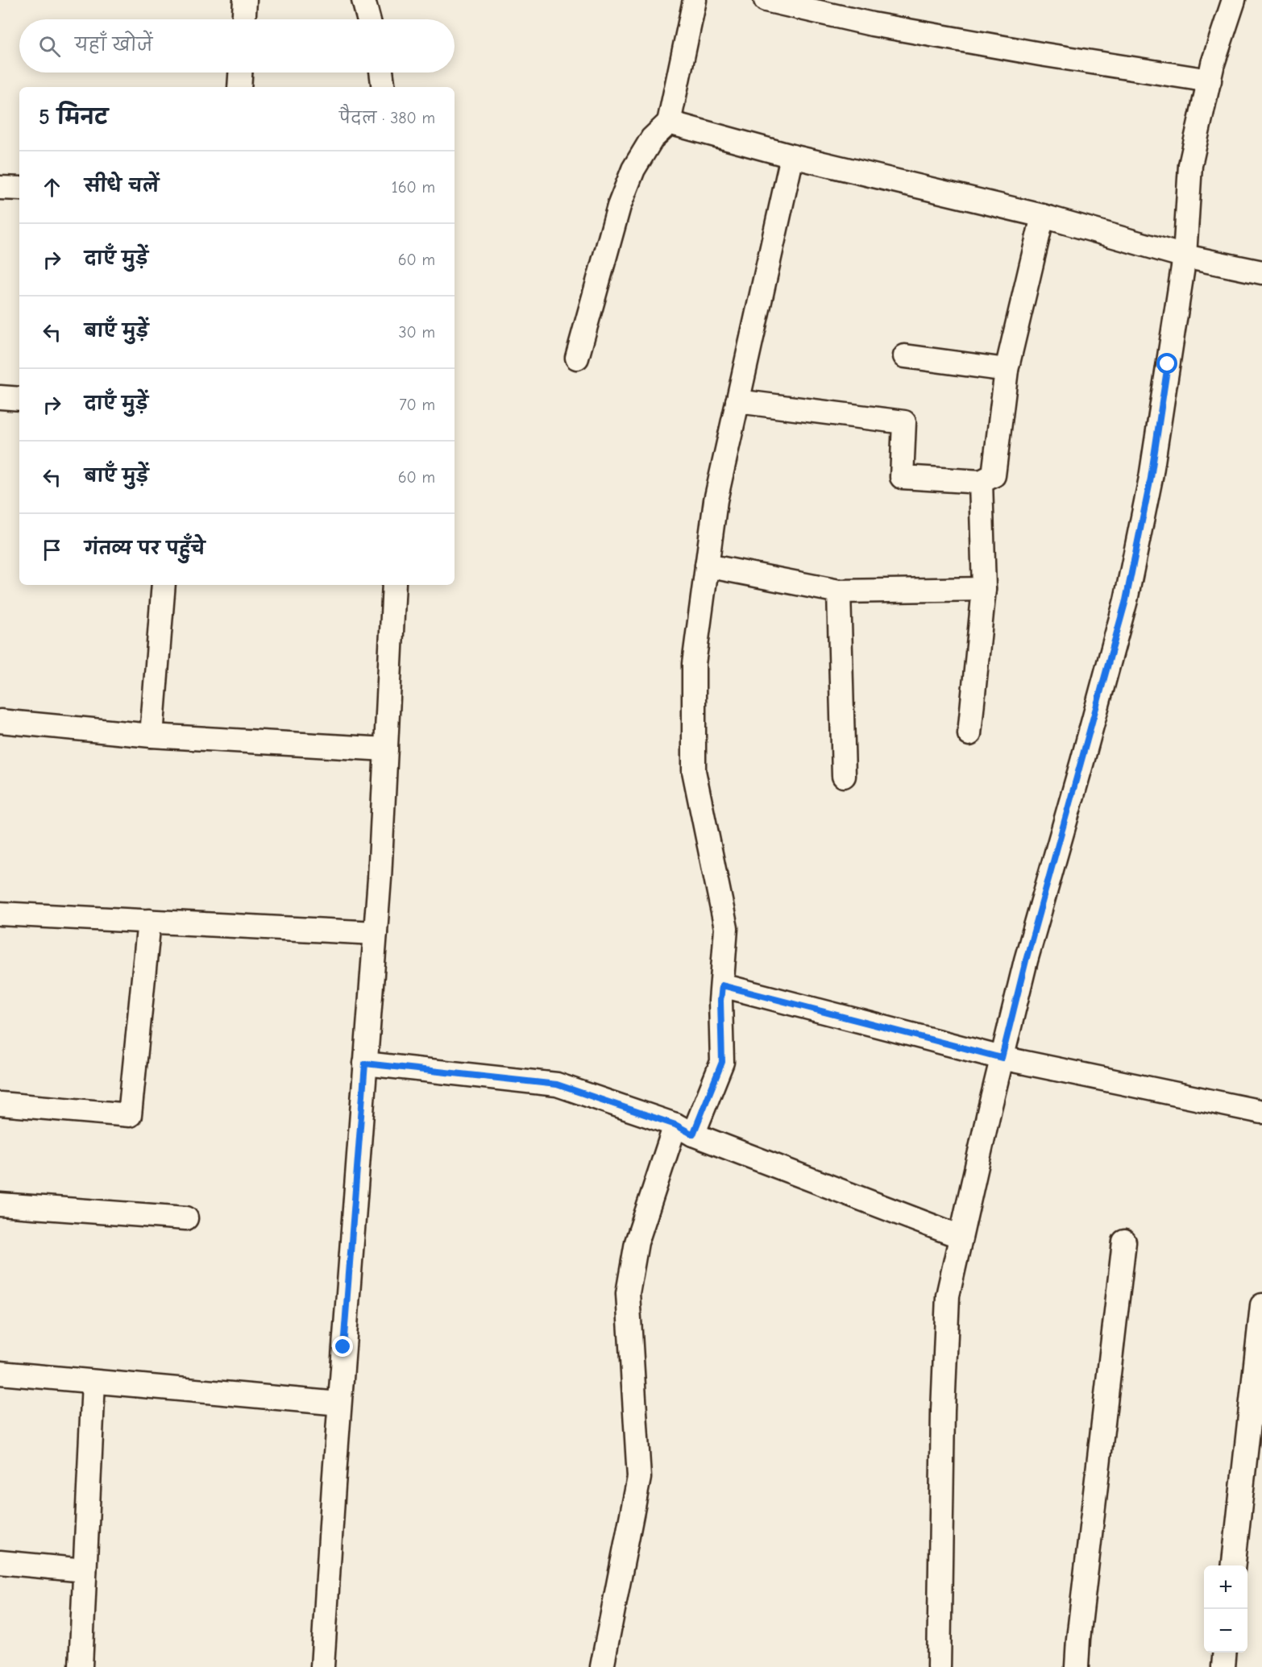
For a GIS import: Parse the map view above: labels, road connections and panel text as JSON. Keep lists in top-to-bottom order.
{
  "page": {
    "search": "यहाँ खोजें",
    "heading": ["5 मिनट", "पैदल · 380 m"],
    "list": [
      ["सीधे चलें", "160 m"],
      ["दाएँ मुड़ें", "60 m"],
      ["बाएँ मुड़ें", "30 m"],
      ["दाएँ मुड़ें", "70 m"],
      ["बाएँ मुड़ें", "60 m"],
      "गंतव्य पर पहुँचे"
    ],
    "map_buttons": ["+", "−"]
  }
}
